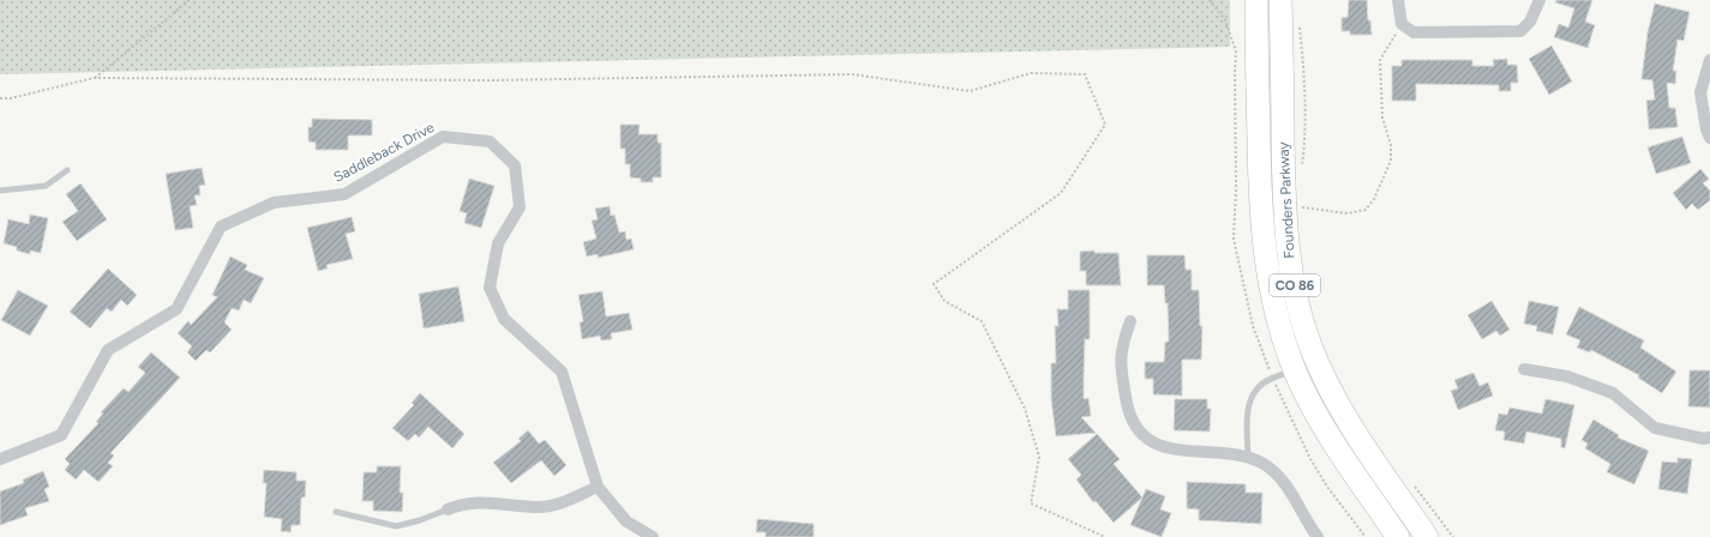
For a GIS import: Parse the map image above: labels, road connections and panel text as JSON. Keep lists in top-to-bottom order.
{
  "streets": {
    "highway": ["Founders Parkway", "CO 86"],
    "street": ["Saddleback Drive"]
  }
}
